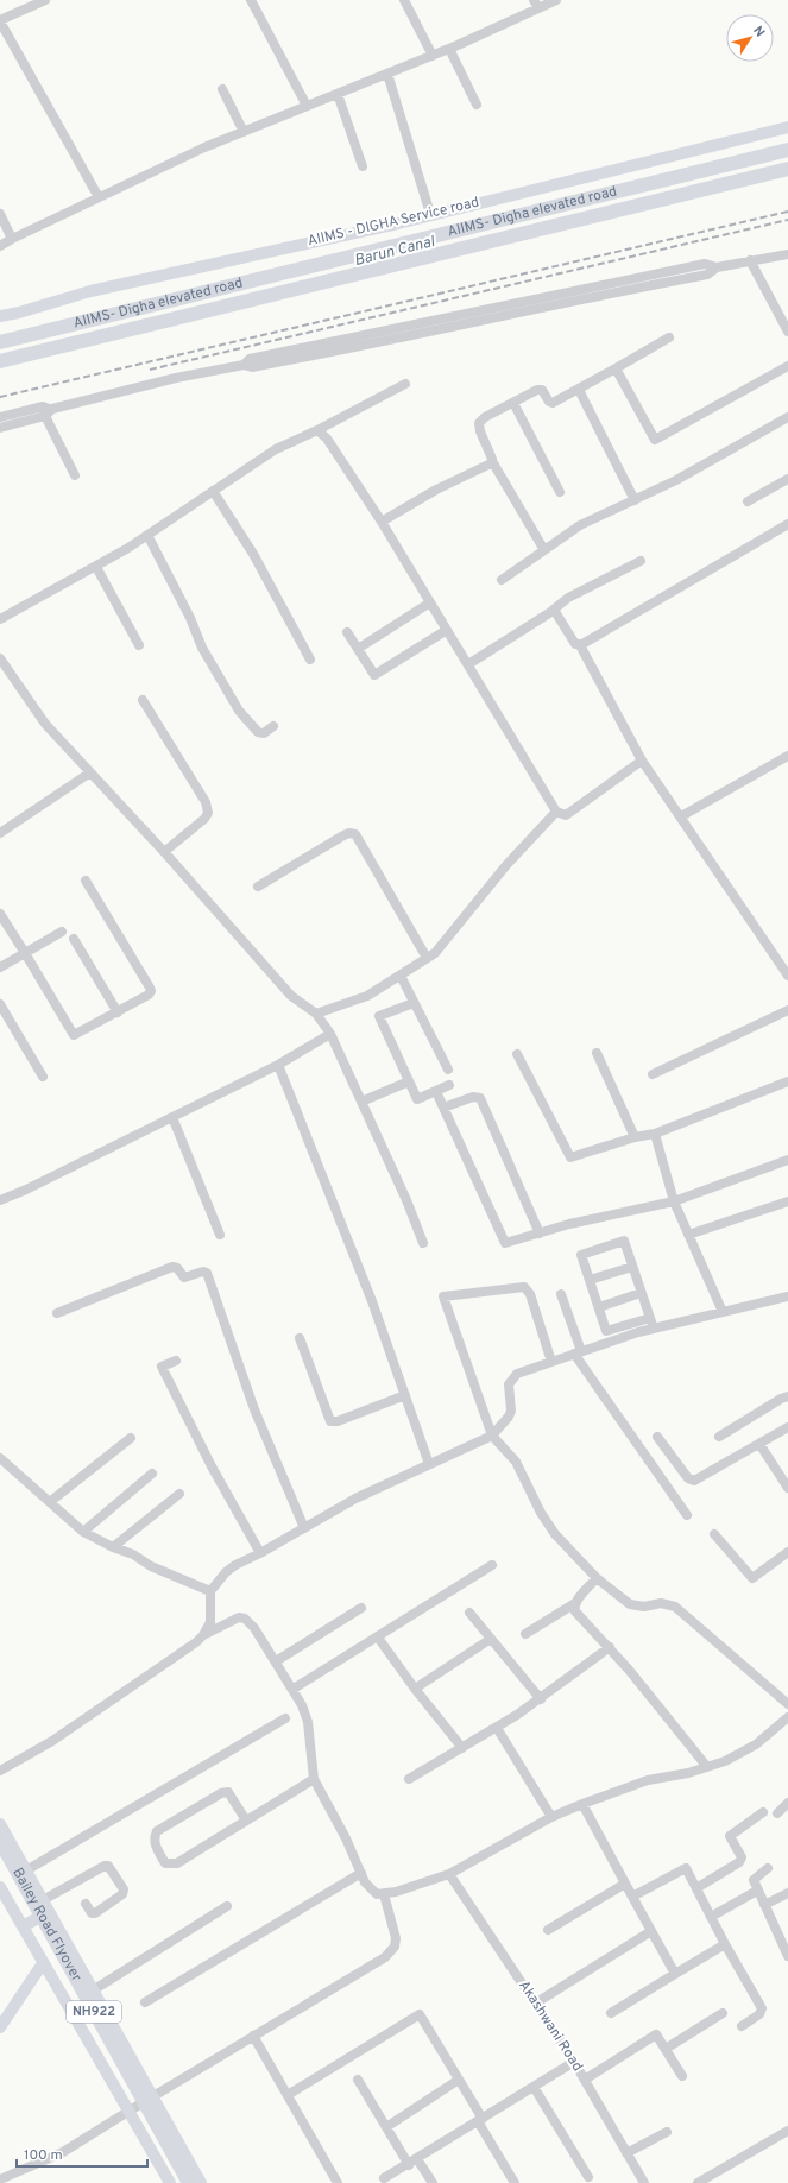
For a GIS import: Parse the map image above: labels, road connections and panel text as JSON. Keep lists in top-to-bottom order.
{
  "streets": {
    "highway": ["AIIMS- Digha elevated road", "Bailey Road Flyover", "NH922"],
    "main road": ["AIIMS - DIGHA Service road"],
    "street": ["Akashwani Road"]
  },
  "water": ["Barun Canal"],
  "scale_bar": "100 m",
  "north": "top right"
}
